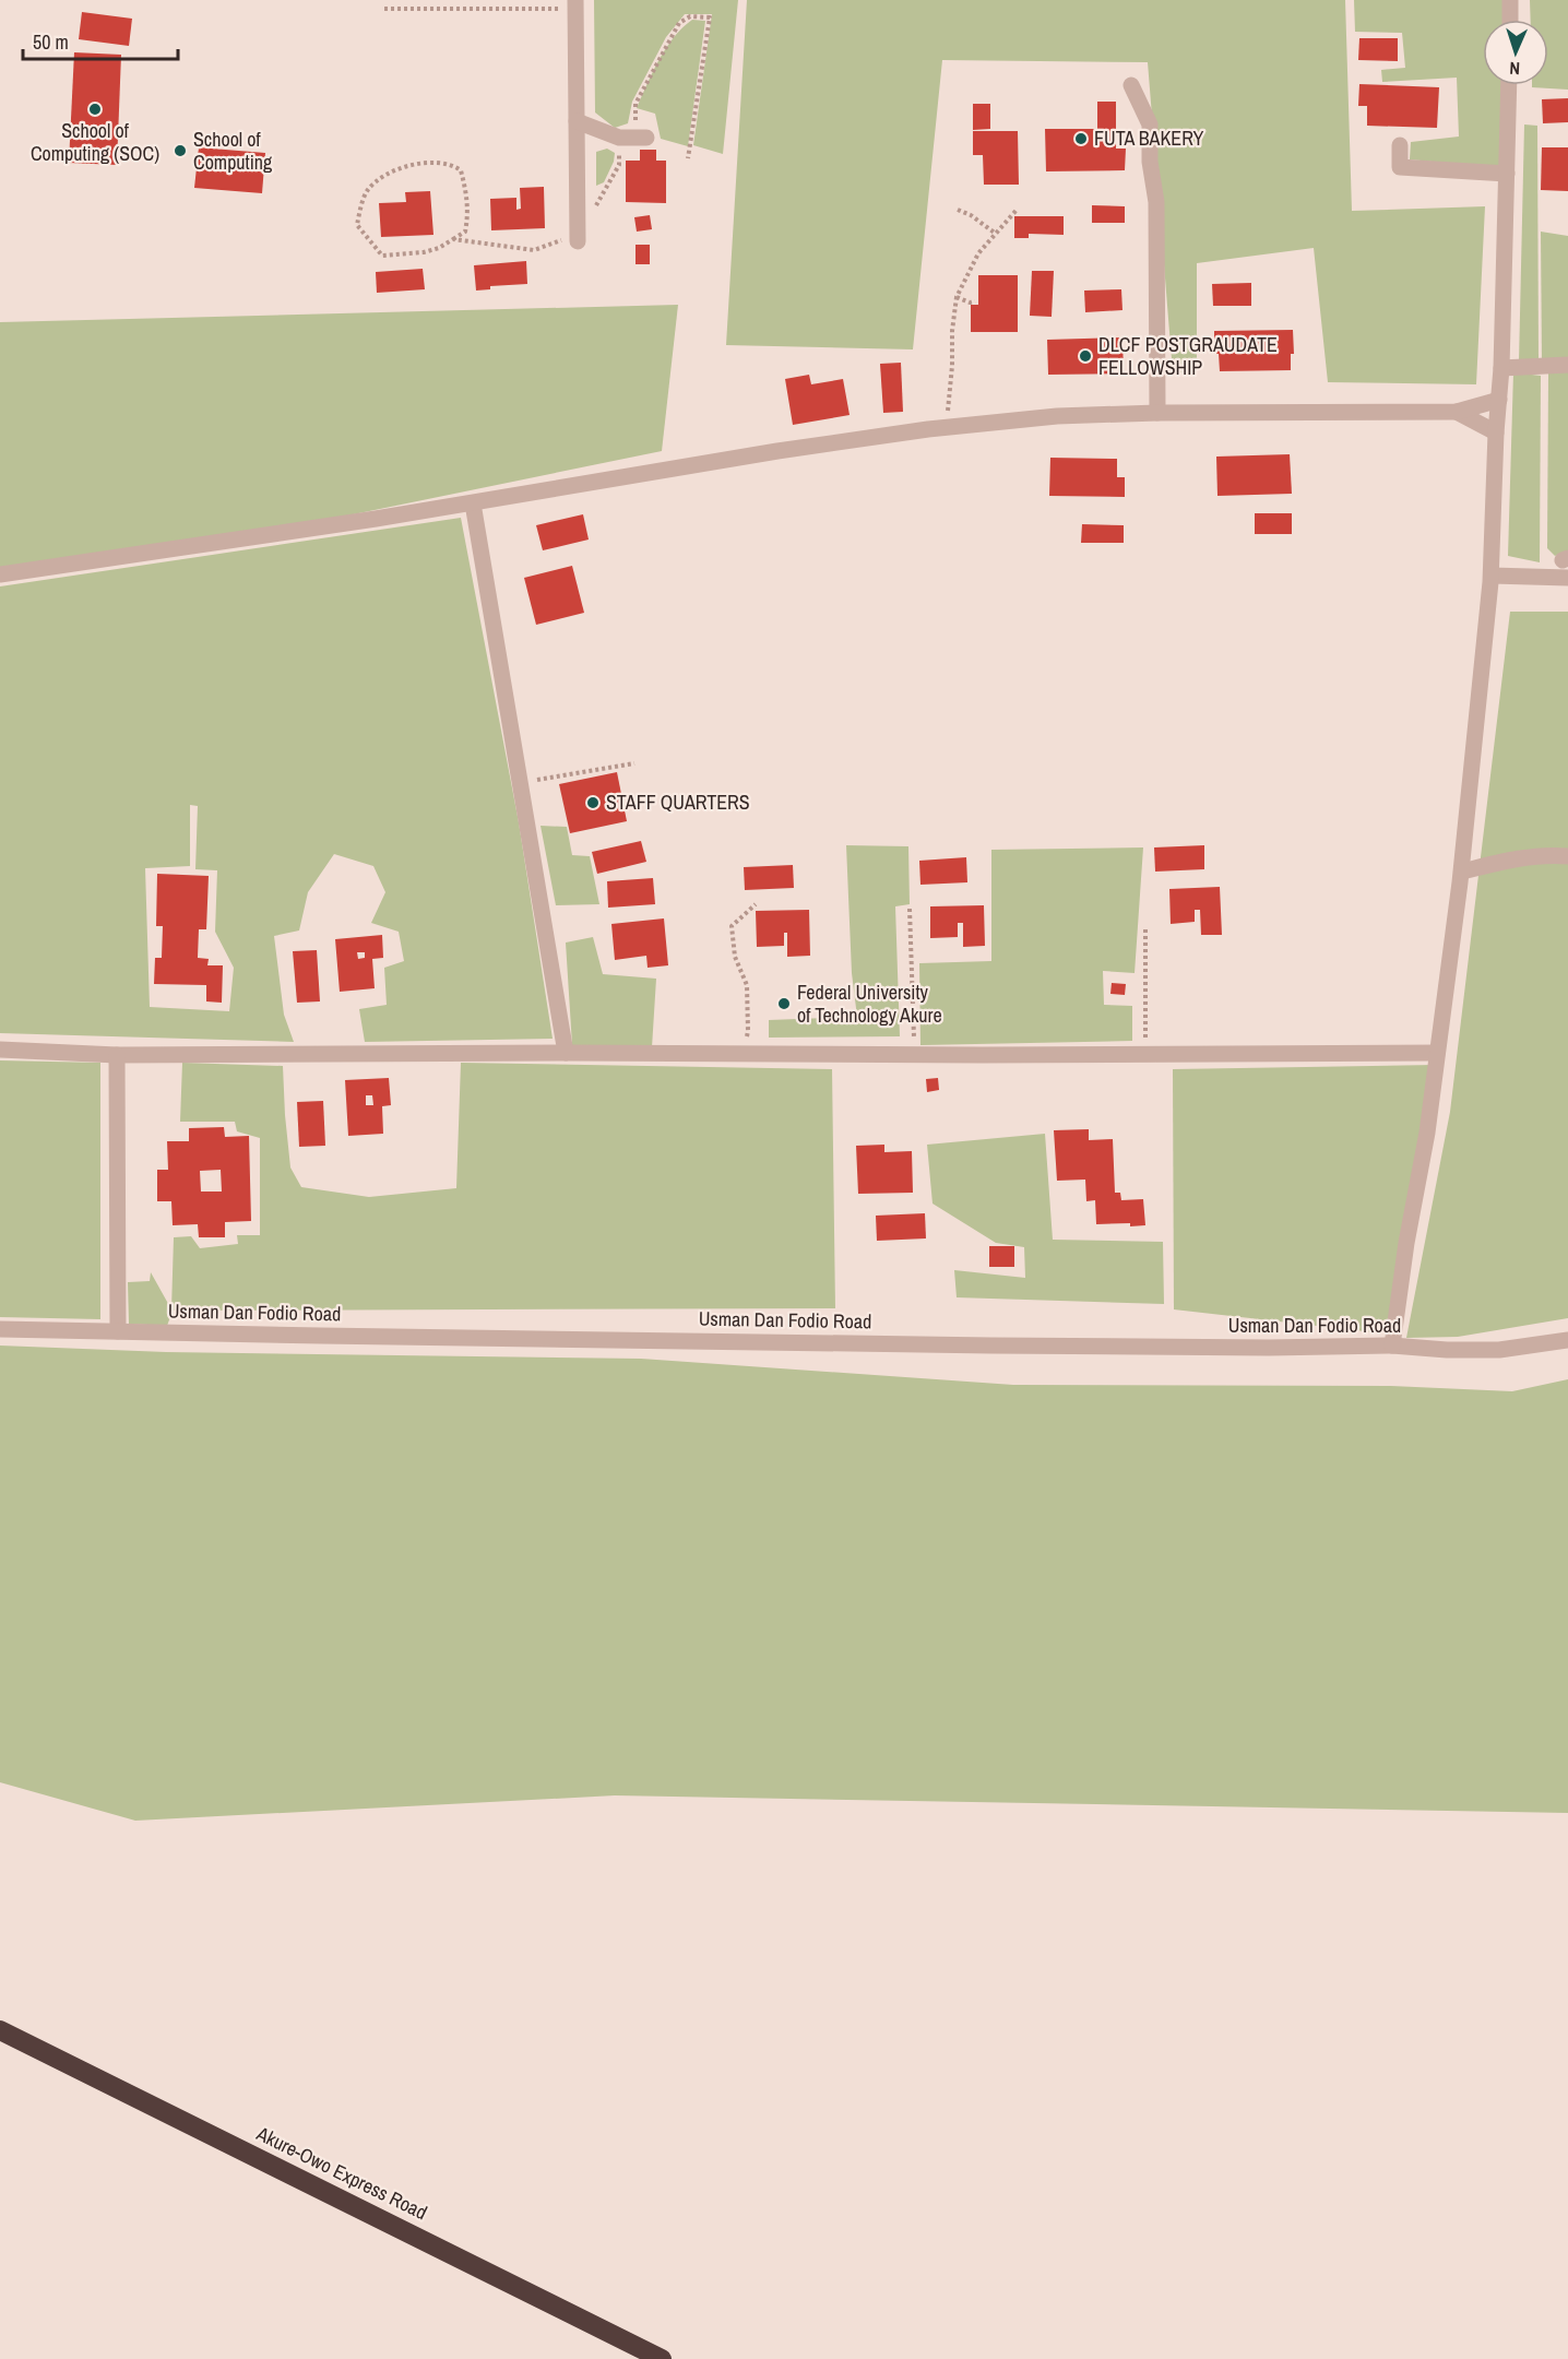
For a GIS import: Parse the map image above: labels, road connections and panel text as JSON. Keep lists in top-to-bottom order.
{
  "streets": {
    "highway": ["Akure-Owo Express Road"],
    "street": ["Usman Dan Fodio Road"]
  },
  "places": [
    "School of Computing (SOC)",
    "FUTA BAKERY",
    "School of Computing",
    "DLCF POSTGRAUDATE FELLOWSHIP",
    "STAFF QUARTERS",
    "Federal University of Technology Akure"
  ],
  "scale_bar": "50 m",
  "north": "bottom"
}
